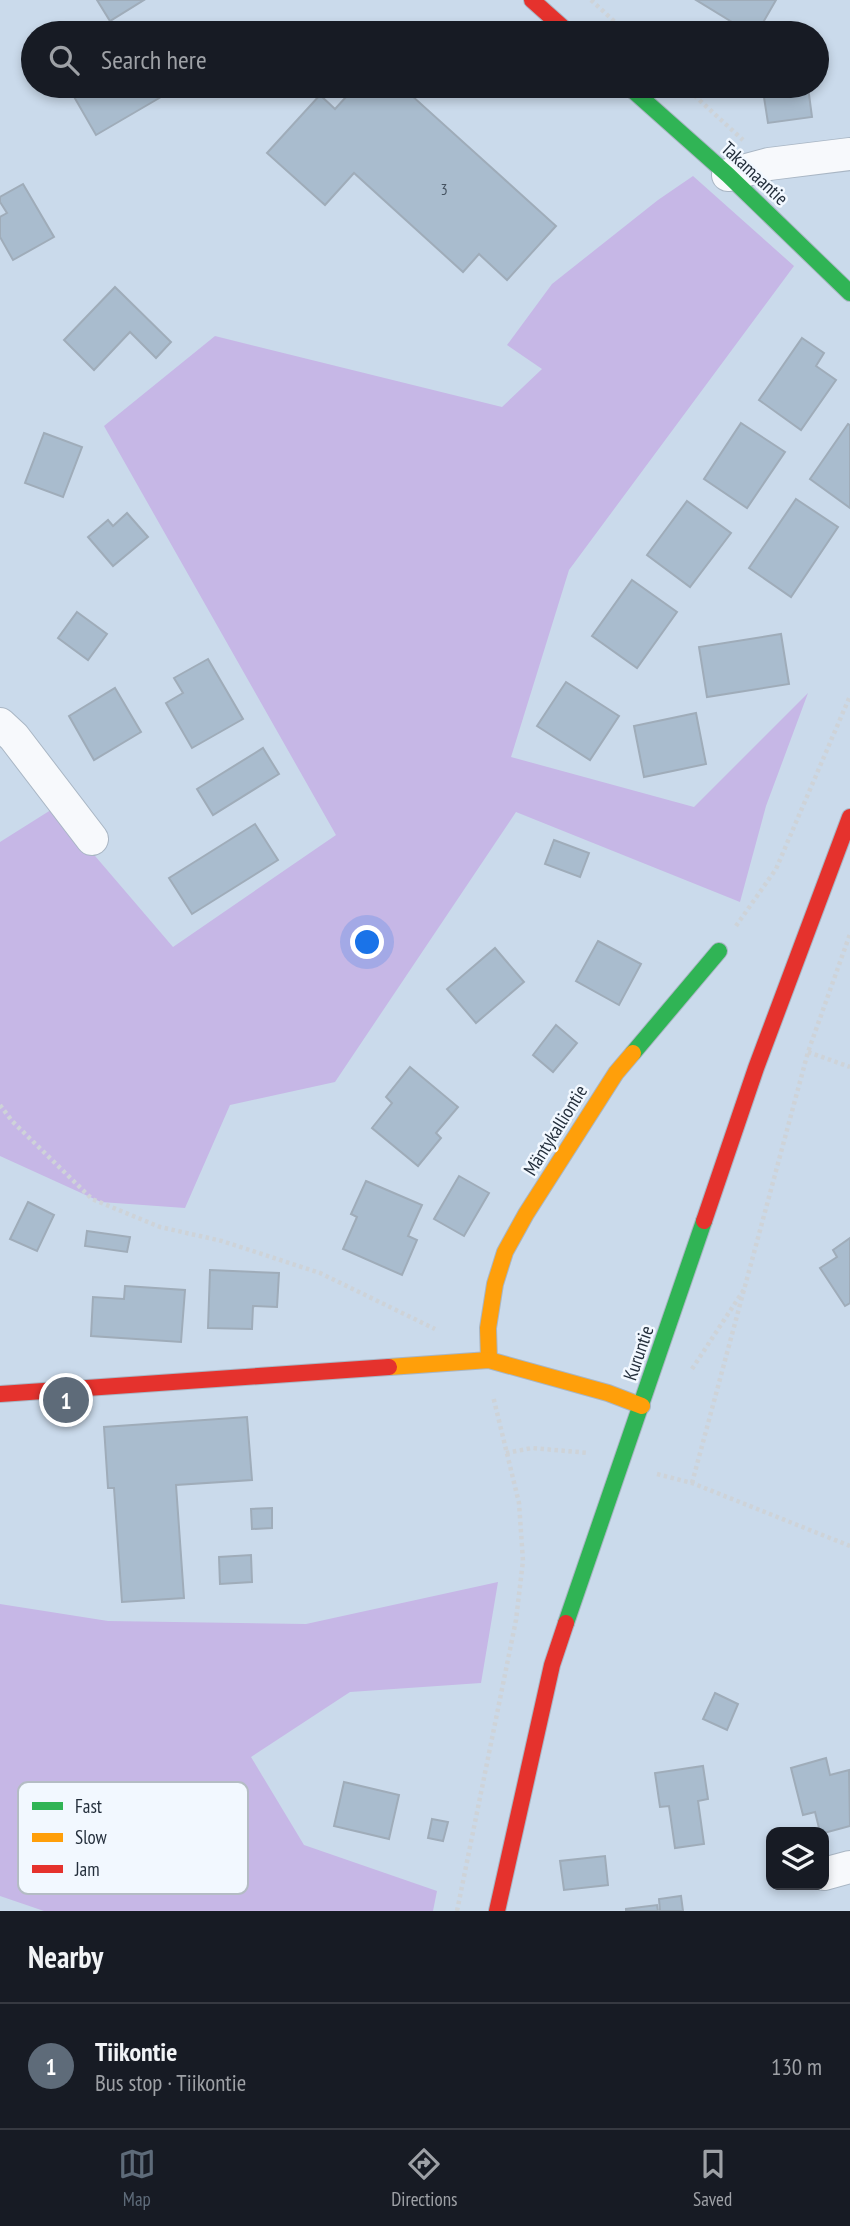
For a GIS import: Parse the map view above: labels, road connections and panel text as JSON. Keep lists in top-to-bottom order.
{
  "streets": {
    "street": ["Takamaantie", "Mäntykalliontie", "Kuruntie"]
  },
  "house_numbers": ["3"],
  "legend": ["Fast", "Slow", "Jam"],
  "page": {
    "search": "Search here",
    "pins": "1",
    "heading": "Nearby",
    "list": [
      {
        "mark": "1",
        "name": "Tiikontie",
        "note": "Bus stop · Tiikontie",
        "value": "130 m"
      }
    ],
    "nav": ["Map", "Directions", "Saved"]
  }
}
